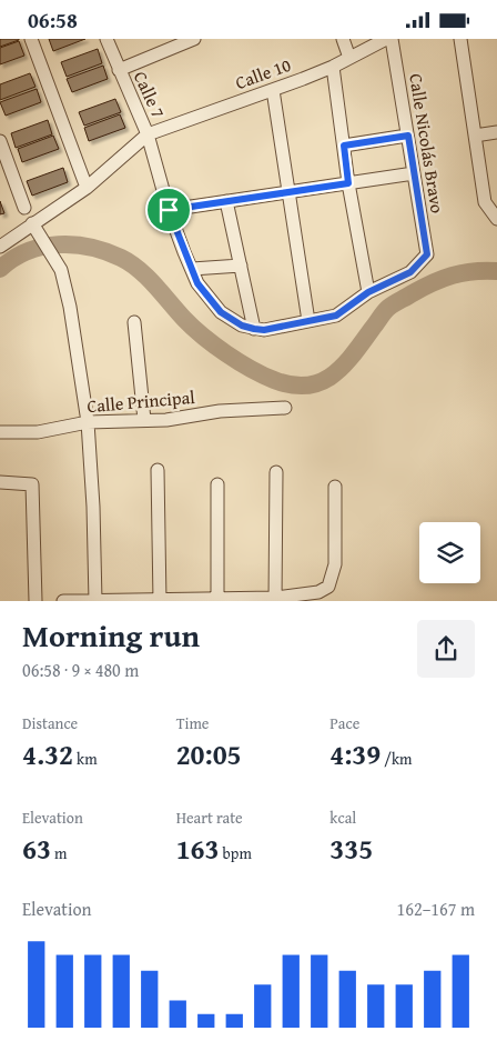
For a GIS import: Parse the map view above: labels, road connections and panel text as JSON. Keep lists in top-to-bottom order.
{
  "streets": {
    "street": [
      "Calle 10",
      "Calle 7",
      "Calle Nicolás Bravo",
      "Calle Principal"
    ]
  },
  "crossings": [
    ["Calle 10", "Calle 7"]
  ],
  "page": {
    "status": "06:58",
    "heading": ["Morning run", "06:58 · 9 × 480 m"],
    "stats": [
      ["Distance", "4.32 km"],
      ["Time", "20:05"],
      ["Pace", "4:39 /km"],
      ["Elevation", "63 m"],
      ["Heart rate", "163 bpm"],
      ["kcal", "335"]
    ],
    "chart": ["Elevation", "162–167 m"]
  }
}
